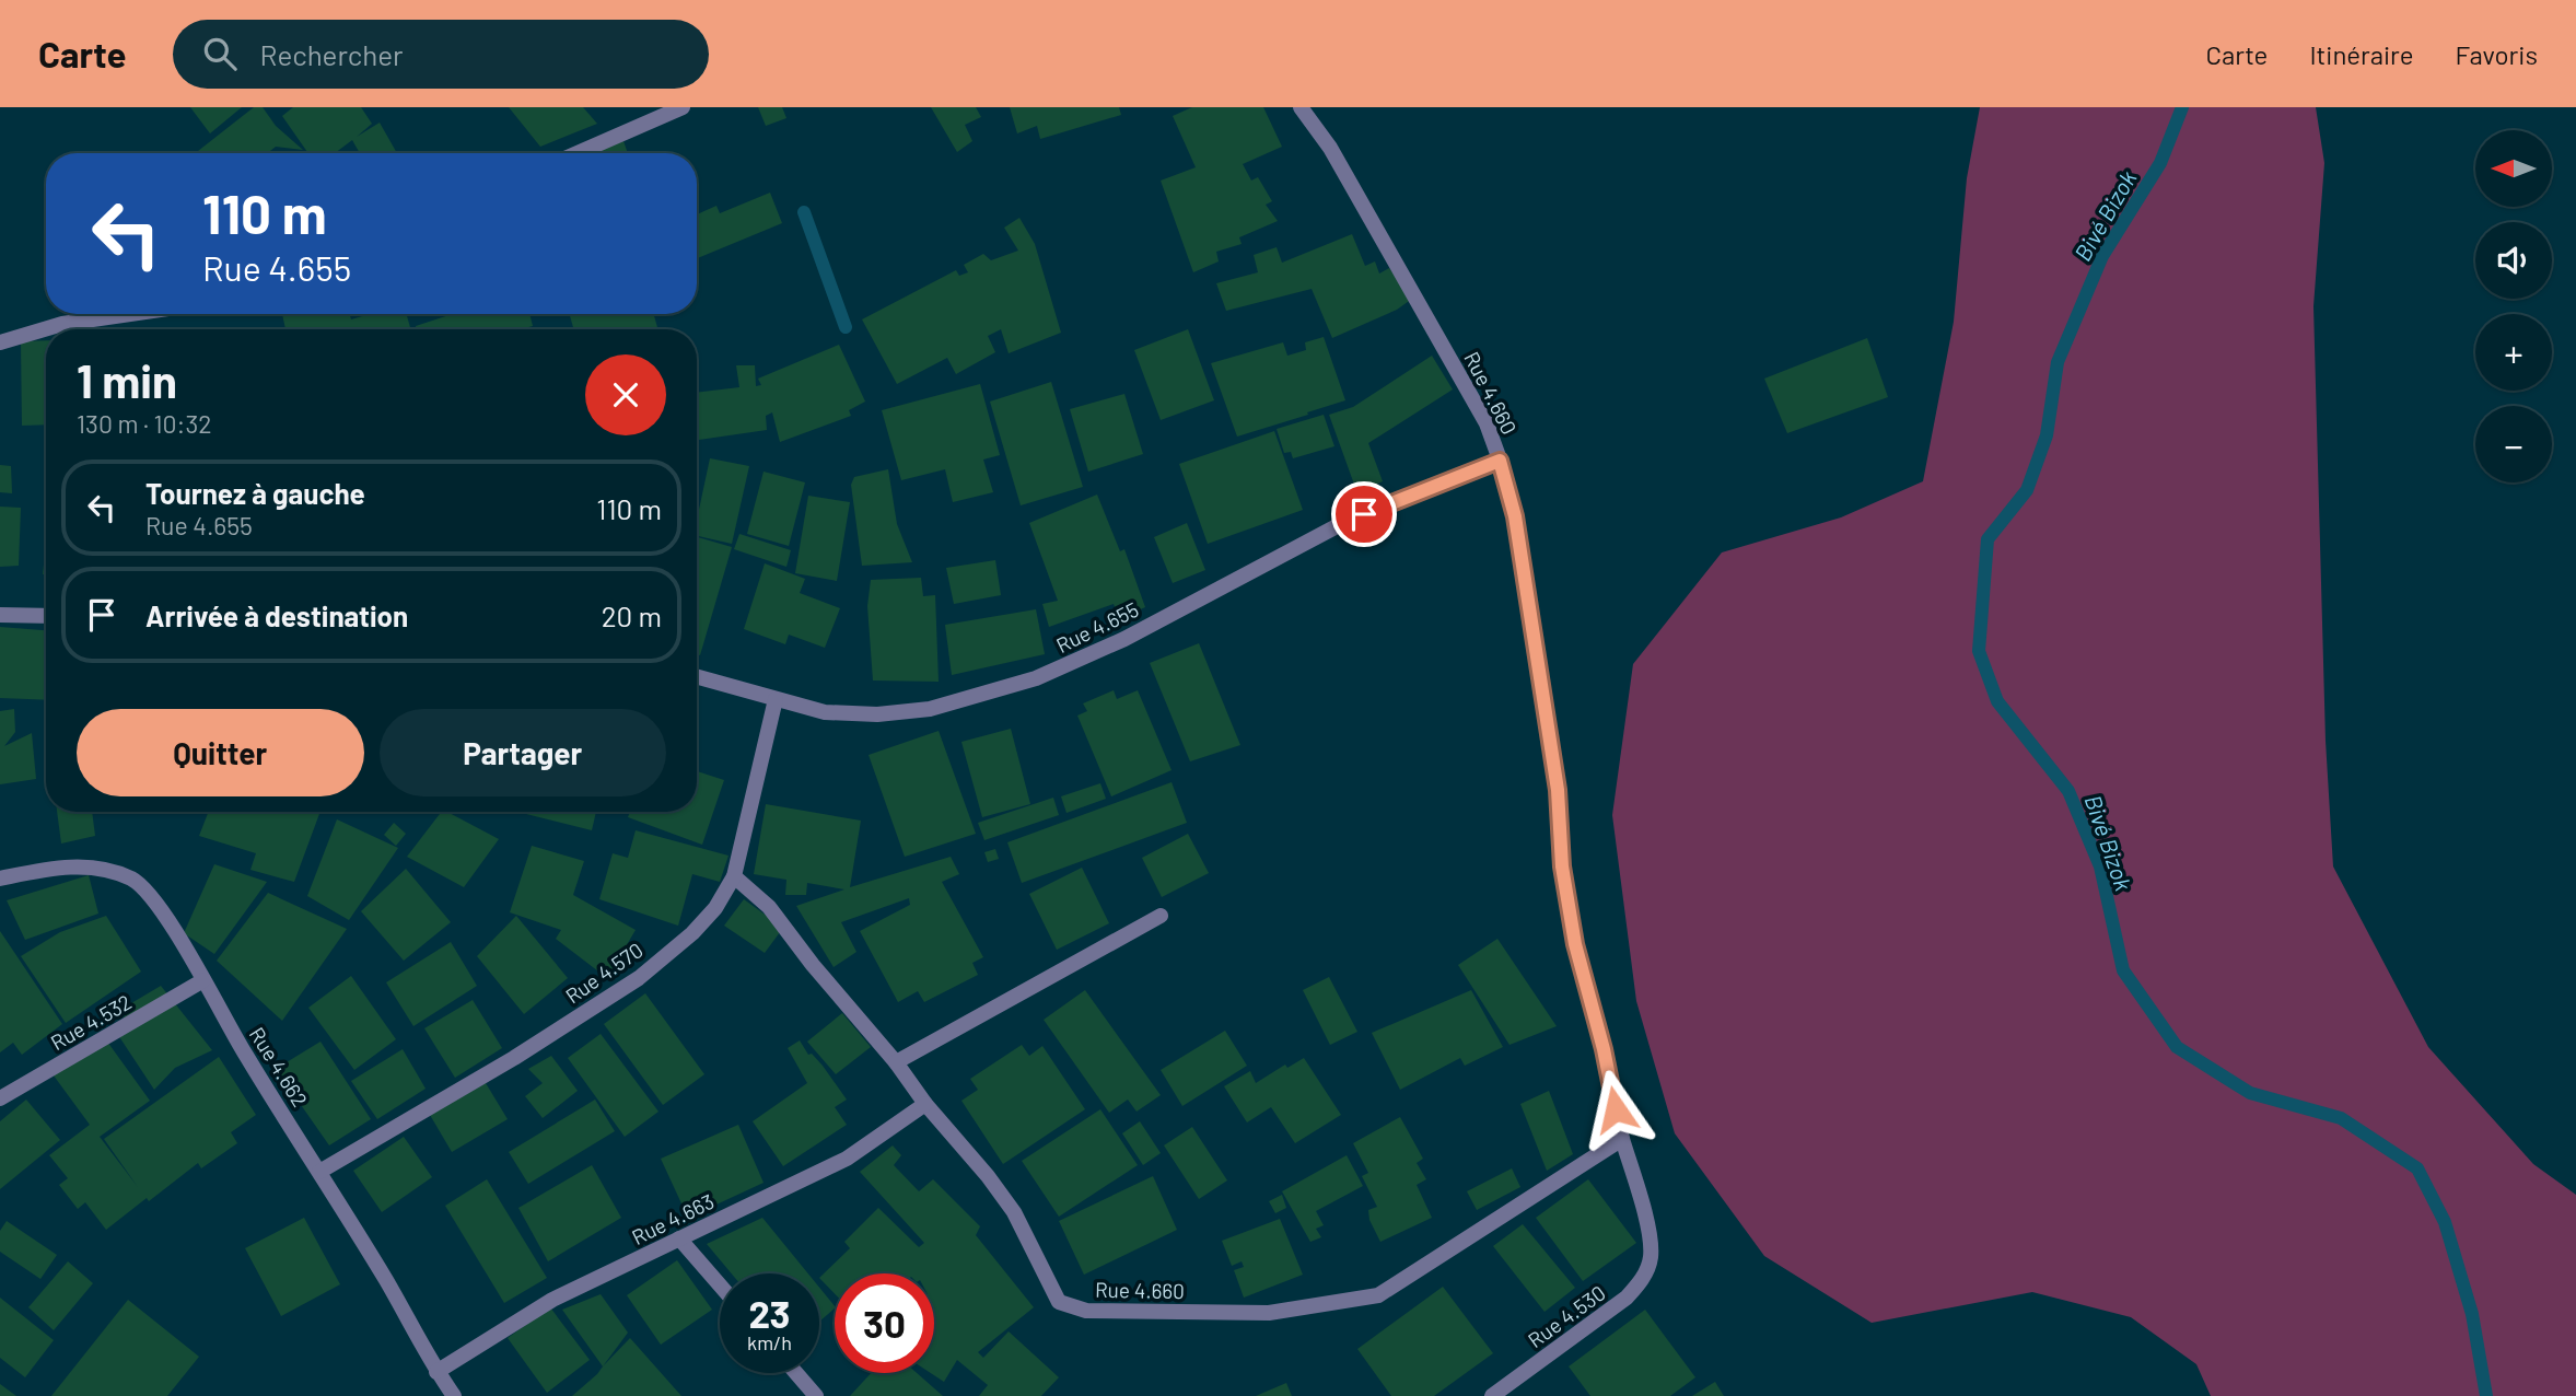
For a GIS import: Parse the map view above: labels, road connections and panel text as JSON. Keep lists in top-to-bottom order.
{
  "streets": {
    "street": [
      "Rue 4.660",
      "Rue 4.655",
      "Rue 4.570",
      "Rue 4.532",
      "Rue 4.662",
      "Rue 4.663",
      "Rue 4.530"
    ]
  },
  "crossings": [
    ["Rue 4.660", "Rue 4.655"],
    ["Rue 4.660", "Rue 4.570"],
    ["Rue 4.660", "Rue 4.663"],
    ["Rue 4.660", "Rue 4.530"],
    ["Rue 4.655", "Rue 4.570"],
    ["Rue 4.570", "Rue 4.662"],
    ["Rue 4.532", "Rue 4.662"],
    ["Rue 4.662", "Rue 4.663"]
  ],
  "water": ["Bivé Bizok"],
  "north": "left",
  "page": {
    "header": "Carte",
    "search": "Rechercher",
    "nav": ["Carte", "Itinéraire", "Favoris"],
    "map_buttons": ["+", "−"],
    "turn": ["110 m", "Rue 4.655"],
    "heading": ["1 min", "130 m · 10:32"],
    "list": [
      {
        "name": "Tournez à gauche",
        "note": "Rue 4.655",
        "value": "110 m"
      },
      {
        "name": "Arrivée à destination",
        "value": "20 m"
      }
    ],
    "buttons": ["Quitter", "Partager"],
    "speed": "23 km/h",
    "limit": "30"
  }
}
